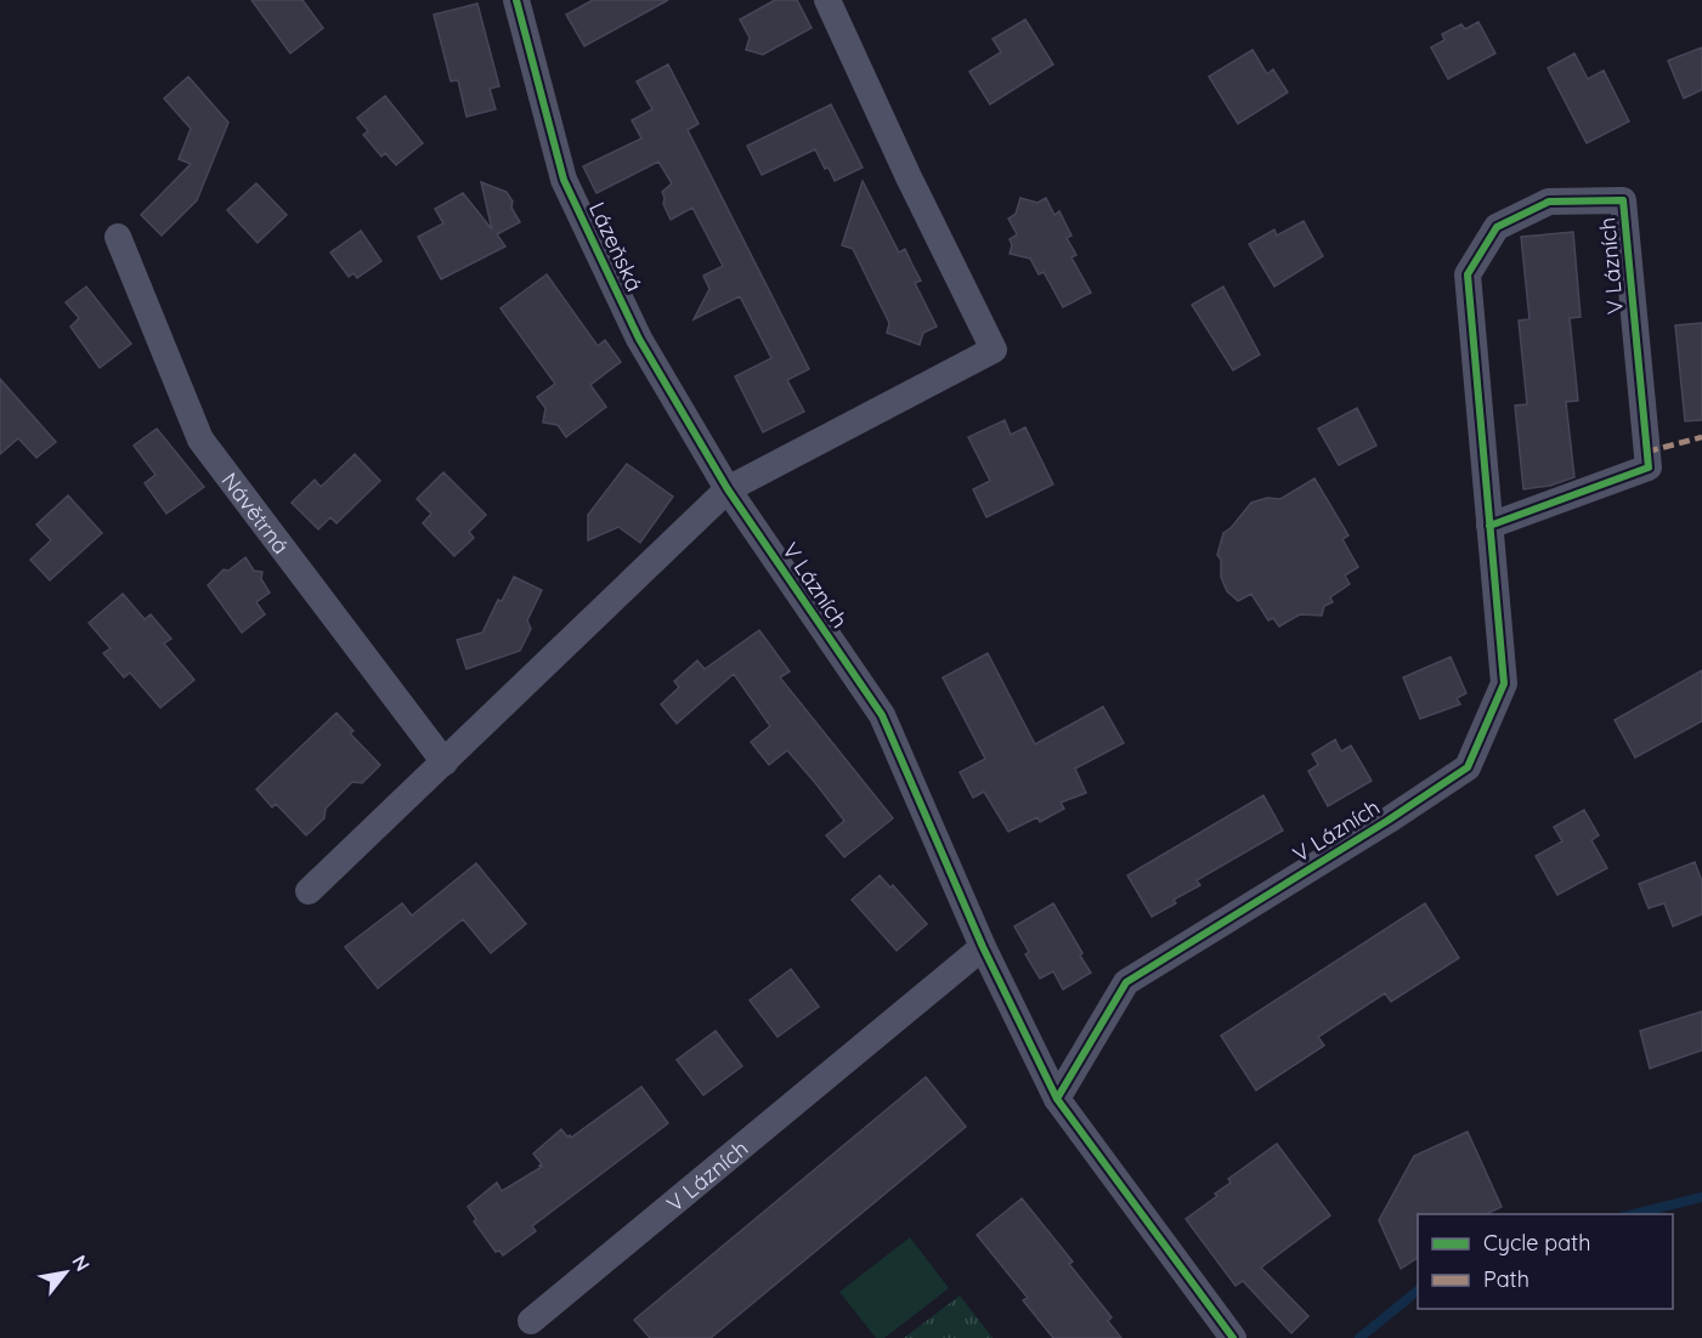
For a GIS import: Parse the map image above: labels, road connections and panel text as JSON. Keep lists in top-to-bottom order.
{
  "streets": {
    "street": ["Lázeňská", "V Lázních", "Návětrná"]
  },
  "crossings": [
    ["Lázeňská", "V Lázních"]
  ],
  "legend": ["Cycle path", "Path"],
  "north": "top right"
}
